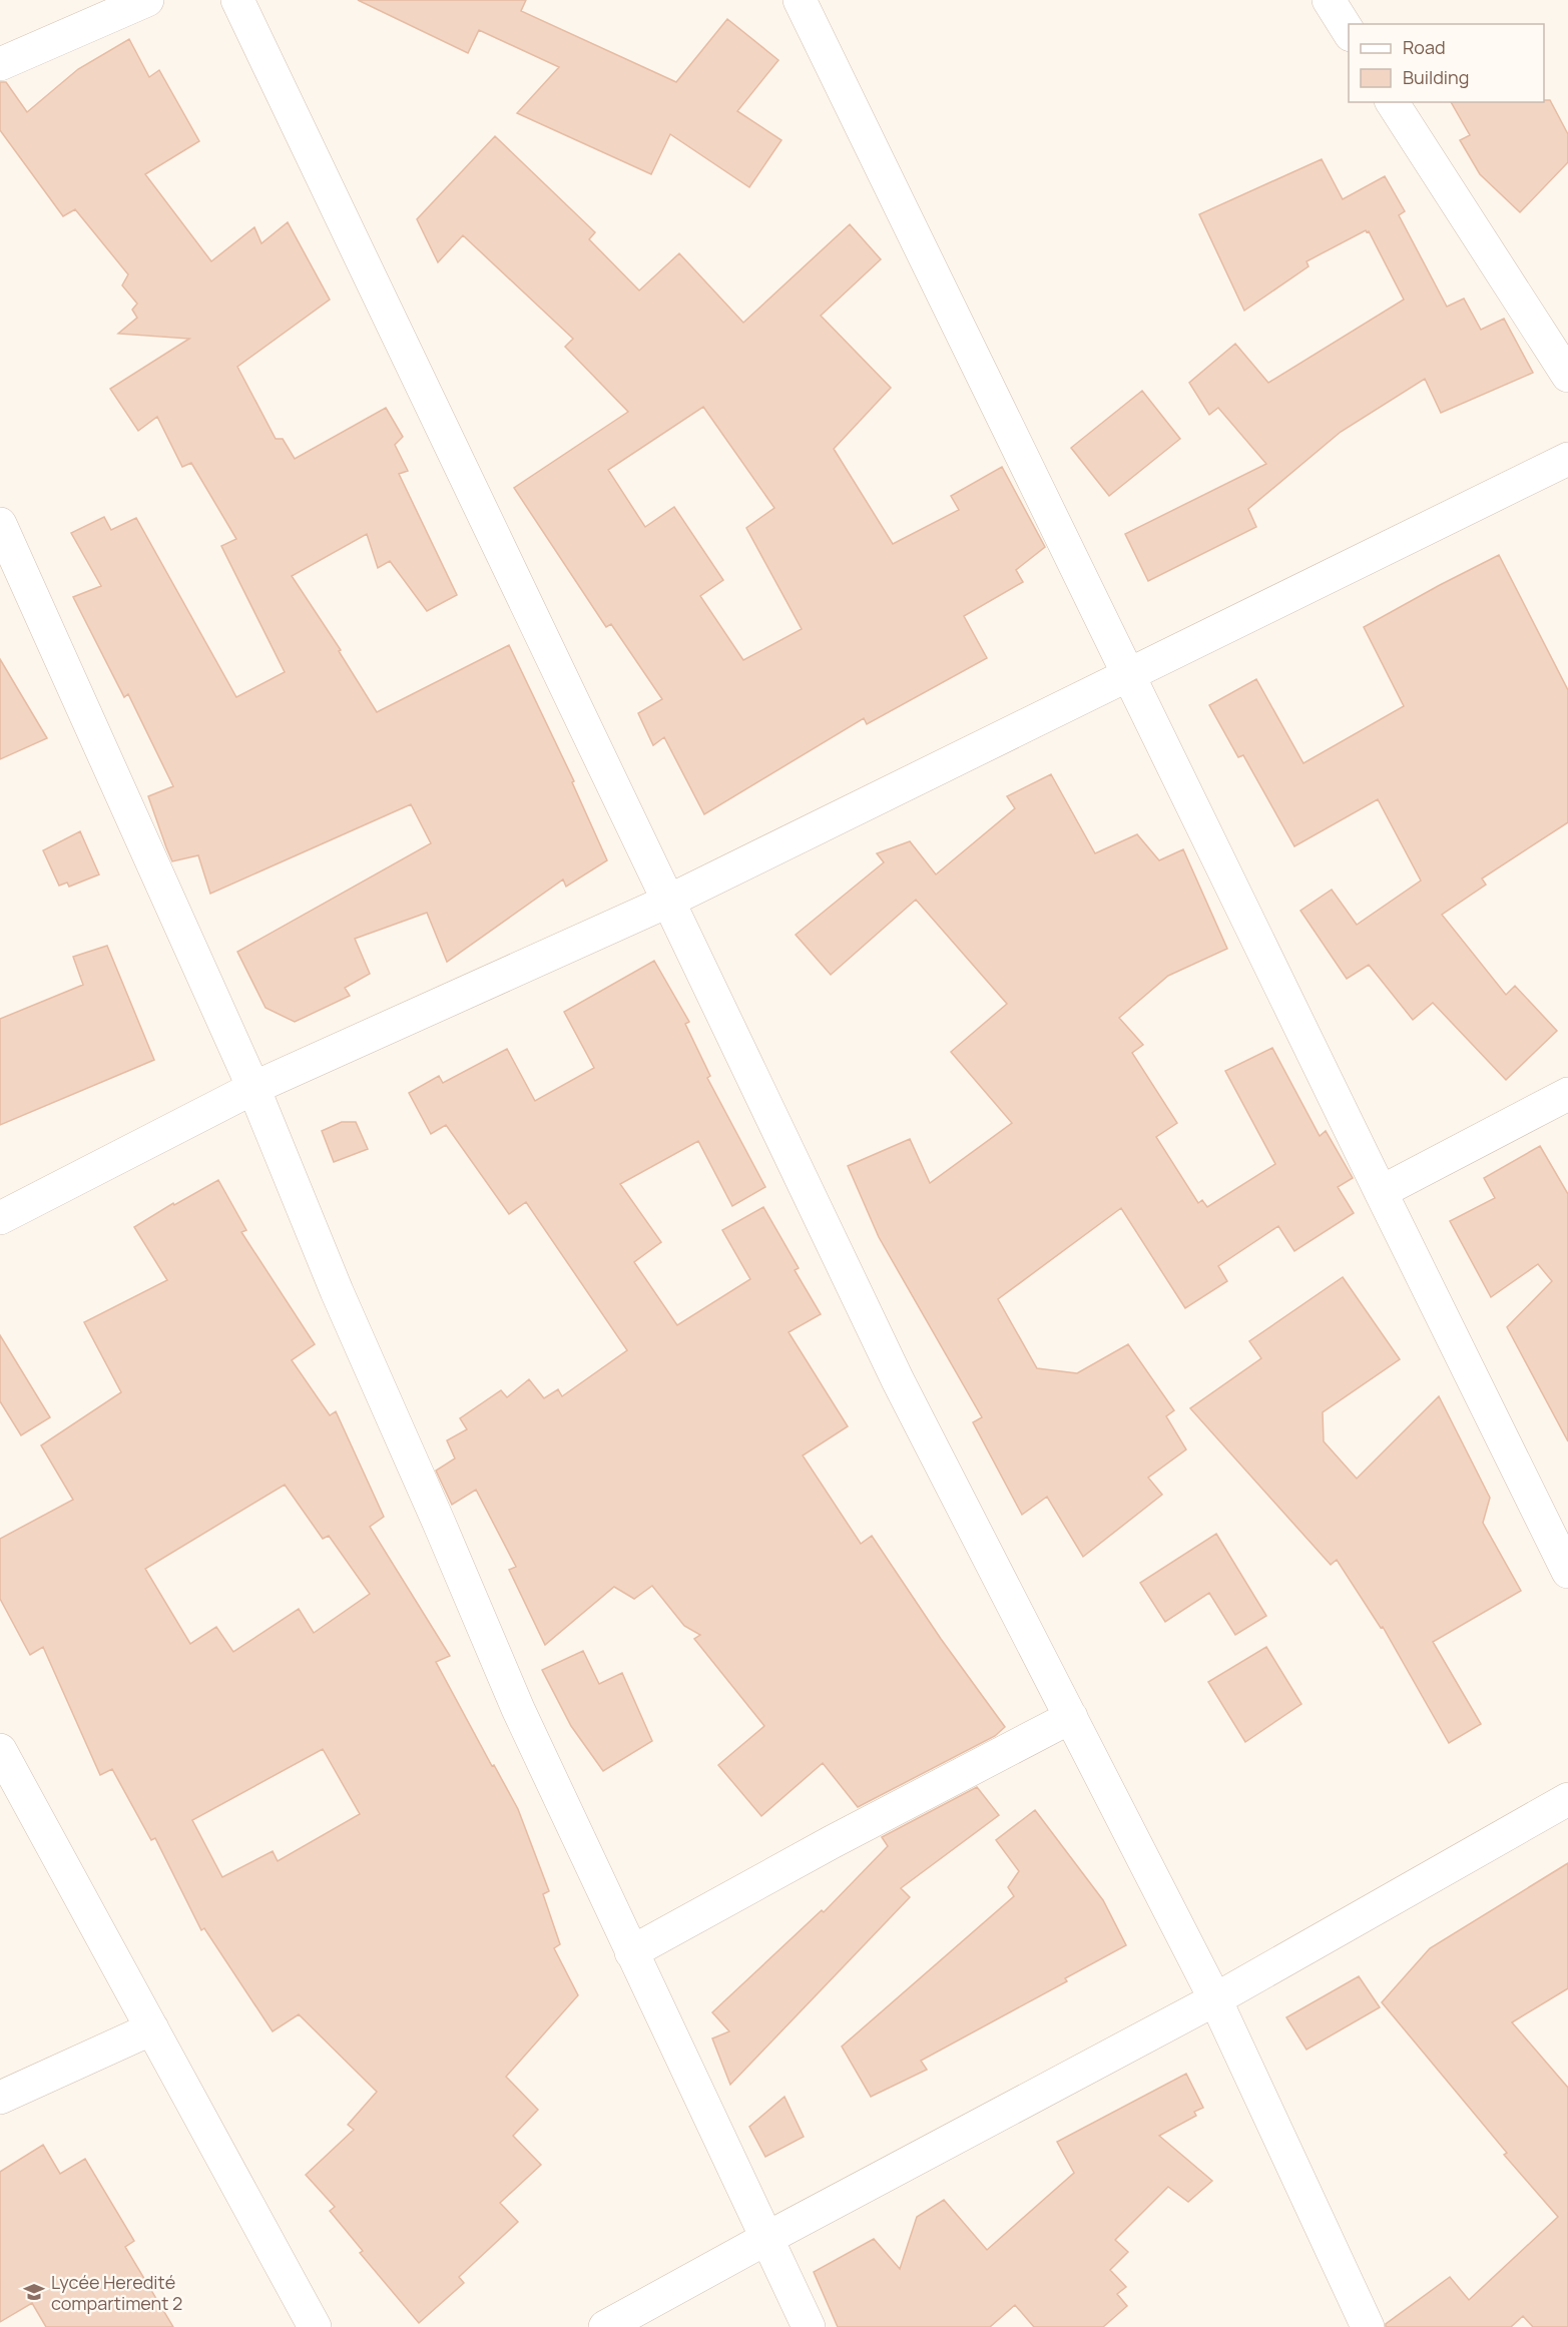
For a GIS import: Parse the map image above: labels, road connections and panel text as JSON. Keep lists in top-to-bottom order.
{
  "places": {
    "school or university": ["Lycée Heredité compartiment 2"]
  },
  "legend": ["Road", "Building"]
}
